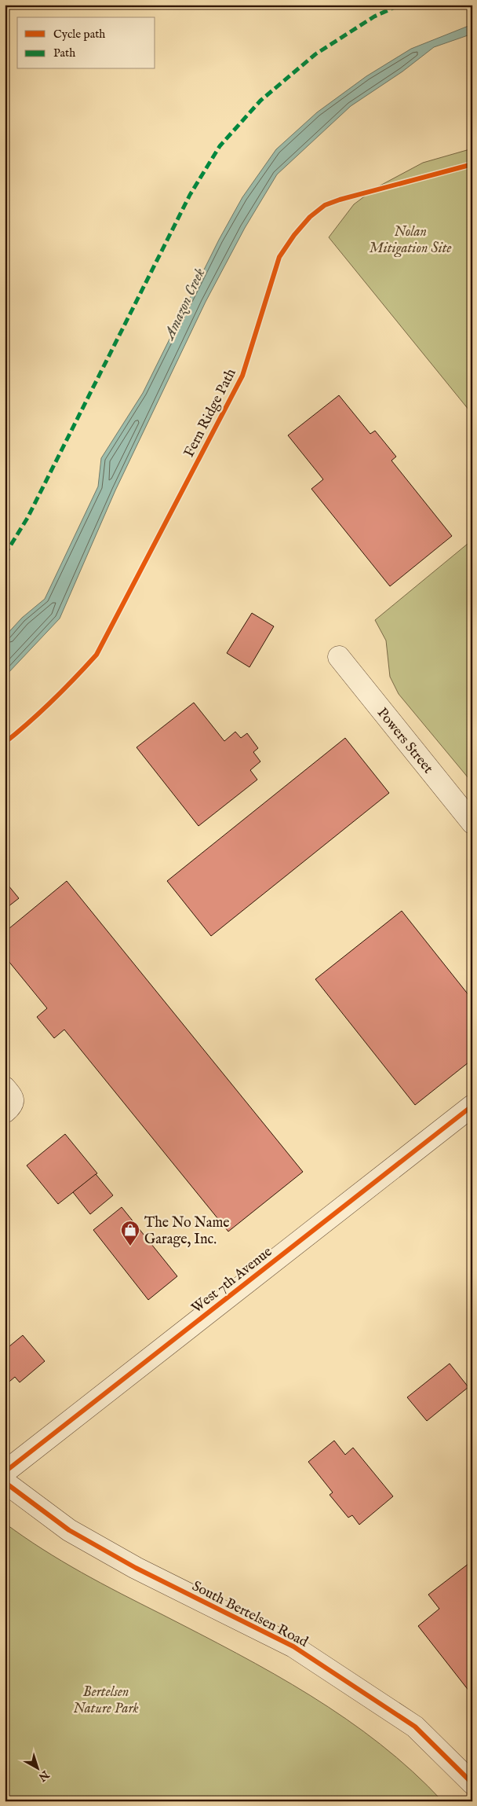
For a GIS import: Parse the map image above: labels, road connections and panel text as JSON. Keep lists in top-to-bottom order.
{
  "streets": {
    "street": ["Powers Street", "West 7th Avenue", "South Bertelsen Road"],
    "cycle path": ["Fern Ridge Path"]
  },
  "water": ["Amazon Creek"],
  "parks": ["Nolan Mitigation Site", "Bertelsen Nature Park"],
  "places": {
    "shop": ["The No Name Garage, Inc."]
  },
  "legend": ["Cycle path", "Path"],
  "north": "bottom right"
}
